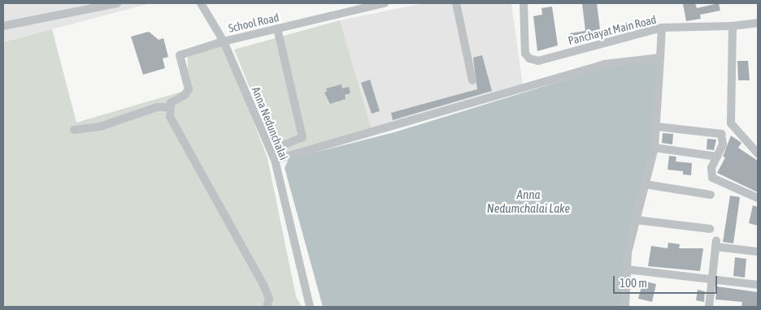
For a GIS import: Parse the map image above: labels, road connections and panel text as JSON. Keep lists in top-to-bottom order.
{
  "streets": {
    "street": ["School Road", "Panchayat Main Road", "Anna Nedunchalai"]
  },
  "crossings": [
    ["School Road", "Anna Nedunchalai"]
  ],
  "water": ["Anna Nedumchalai Lake"],
  "scale_bar": "100 m"
}
